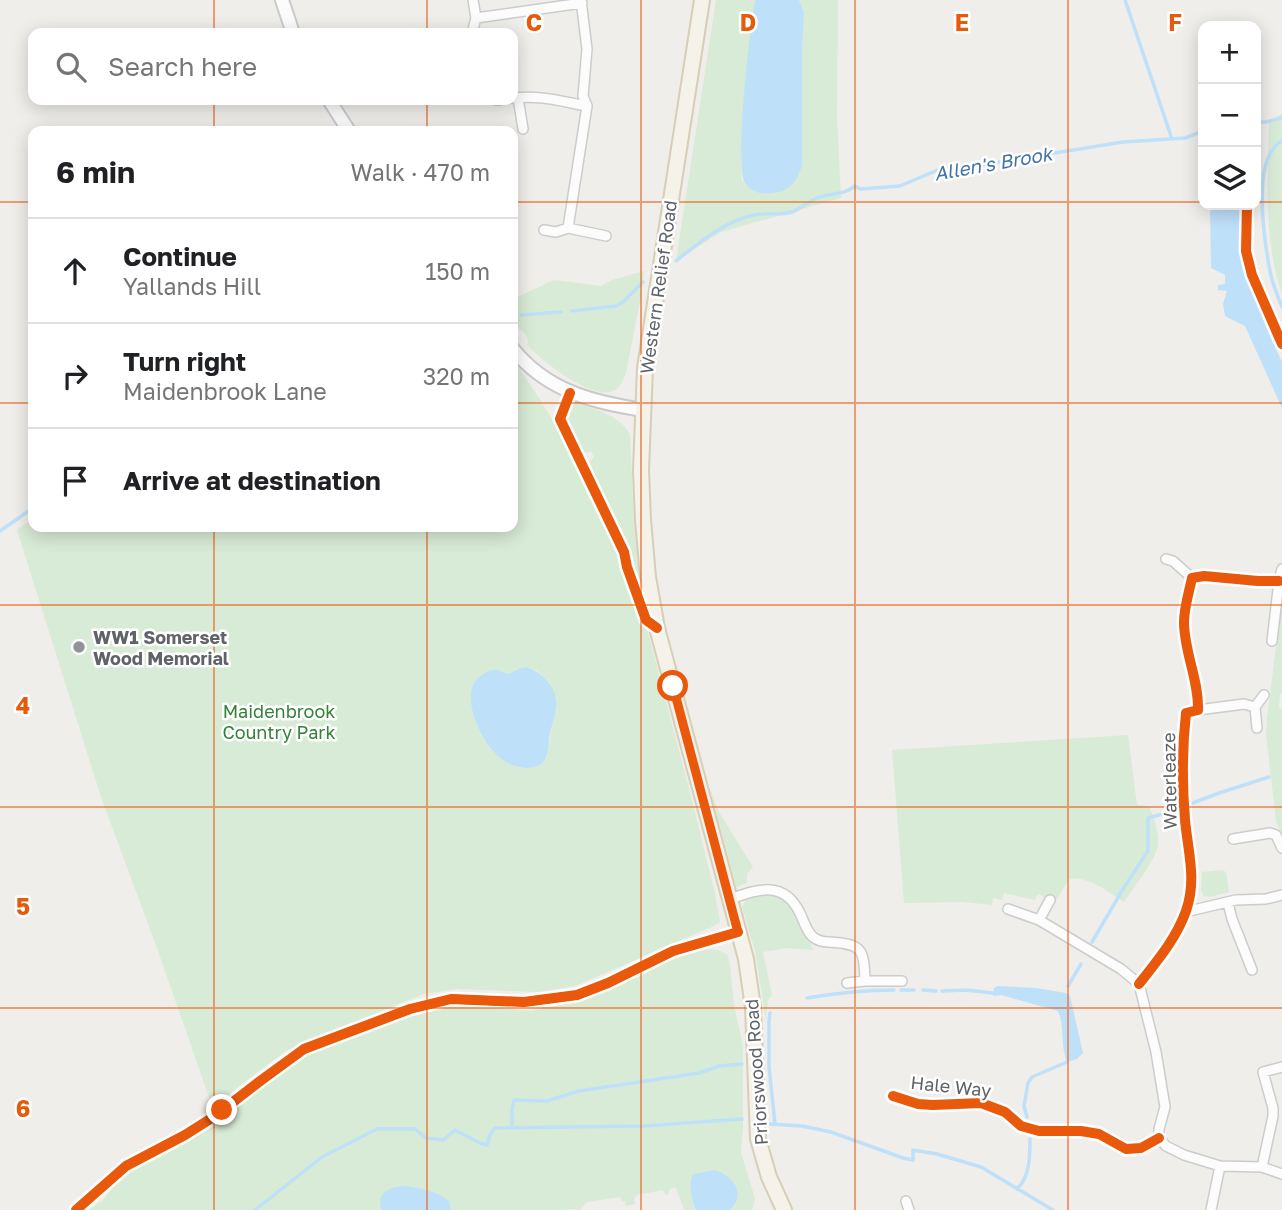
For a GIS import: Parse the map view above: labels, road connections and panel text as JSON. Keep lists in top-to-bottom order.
{
  "streets": {
    "main road": ["Western Relief Road", "Priorswood Road"],
    "street": ["Waterleaze", "Hale Way"]
  },
  "crossings": [
    ["Western Relief Road", "Priorswood Road"]
  ],
  "water": ["Allen's Brook"],
  "parks": ["Maidenbrook Country Park"],
  "places": ["WW1 Somerset Wood Memorial"],
  "page": {
    "map_buttons": ["+", "−"],
    "search": "Search here",
    "heading": ["6 min", "Walk · 470 m"],
    "list": [
      ["Continue", "Yallands Hill", "150 m"],
      ["Turn right", "Maidenbrook Lane", "320 m"],
      "Arrive at destination"
    ]
  },
  "grid": {
    "columns": [
      "C",
      "D",
      "E",
      "F"
    ],
    "rows": ["4", "5", "6"]
  }
}
